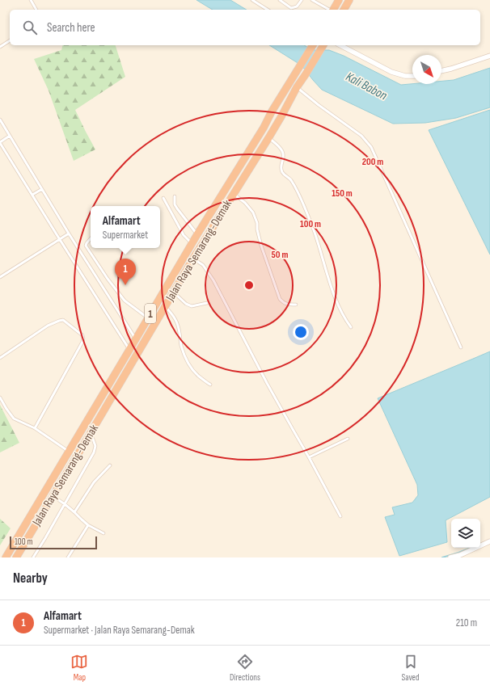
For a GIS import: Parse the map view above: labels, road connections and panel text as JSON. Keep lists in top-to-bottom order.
{
  "streets": {
    "highway": ["Jalan Raya Semarang-Demak", "1"]
  },
  "water": ["Kali Babon"],
  "scale_bar": "100 m",
  "north": "bottom right",
  "page": {
    "search": "Search here",
    "popup": ["Alfamart", "Supermarket"],
    "pins": "1",
    "scale": "100 m",
    "heading": "Nearby",
    "list": [
      {
        "mark": "1",
        "name": "Alfamart",
        "note": "Supermarket · Jalan Raya Semarang-Demak",
        "value": "210 m"
      }
    ],
    "nav": ["Map", "Directions", "Saved"]
  },
  "rings": [
    "200 m",
    "150 m",
    "100 m",
    "50 m"
  ]
}
